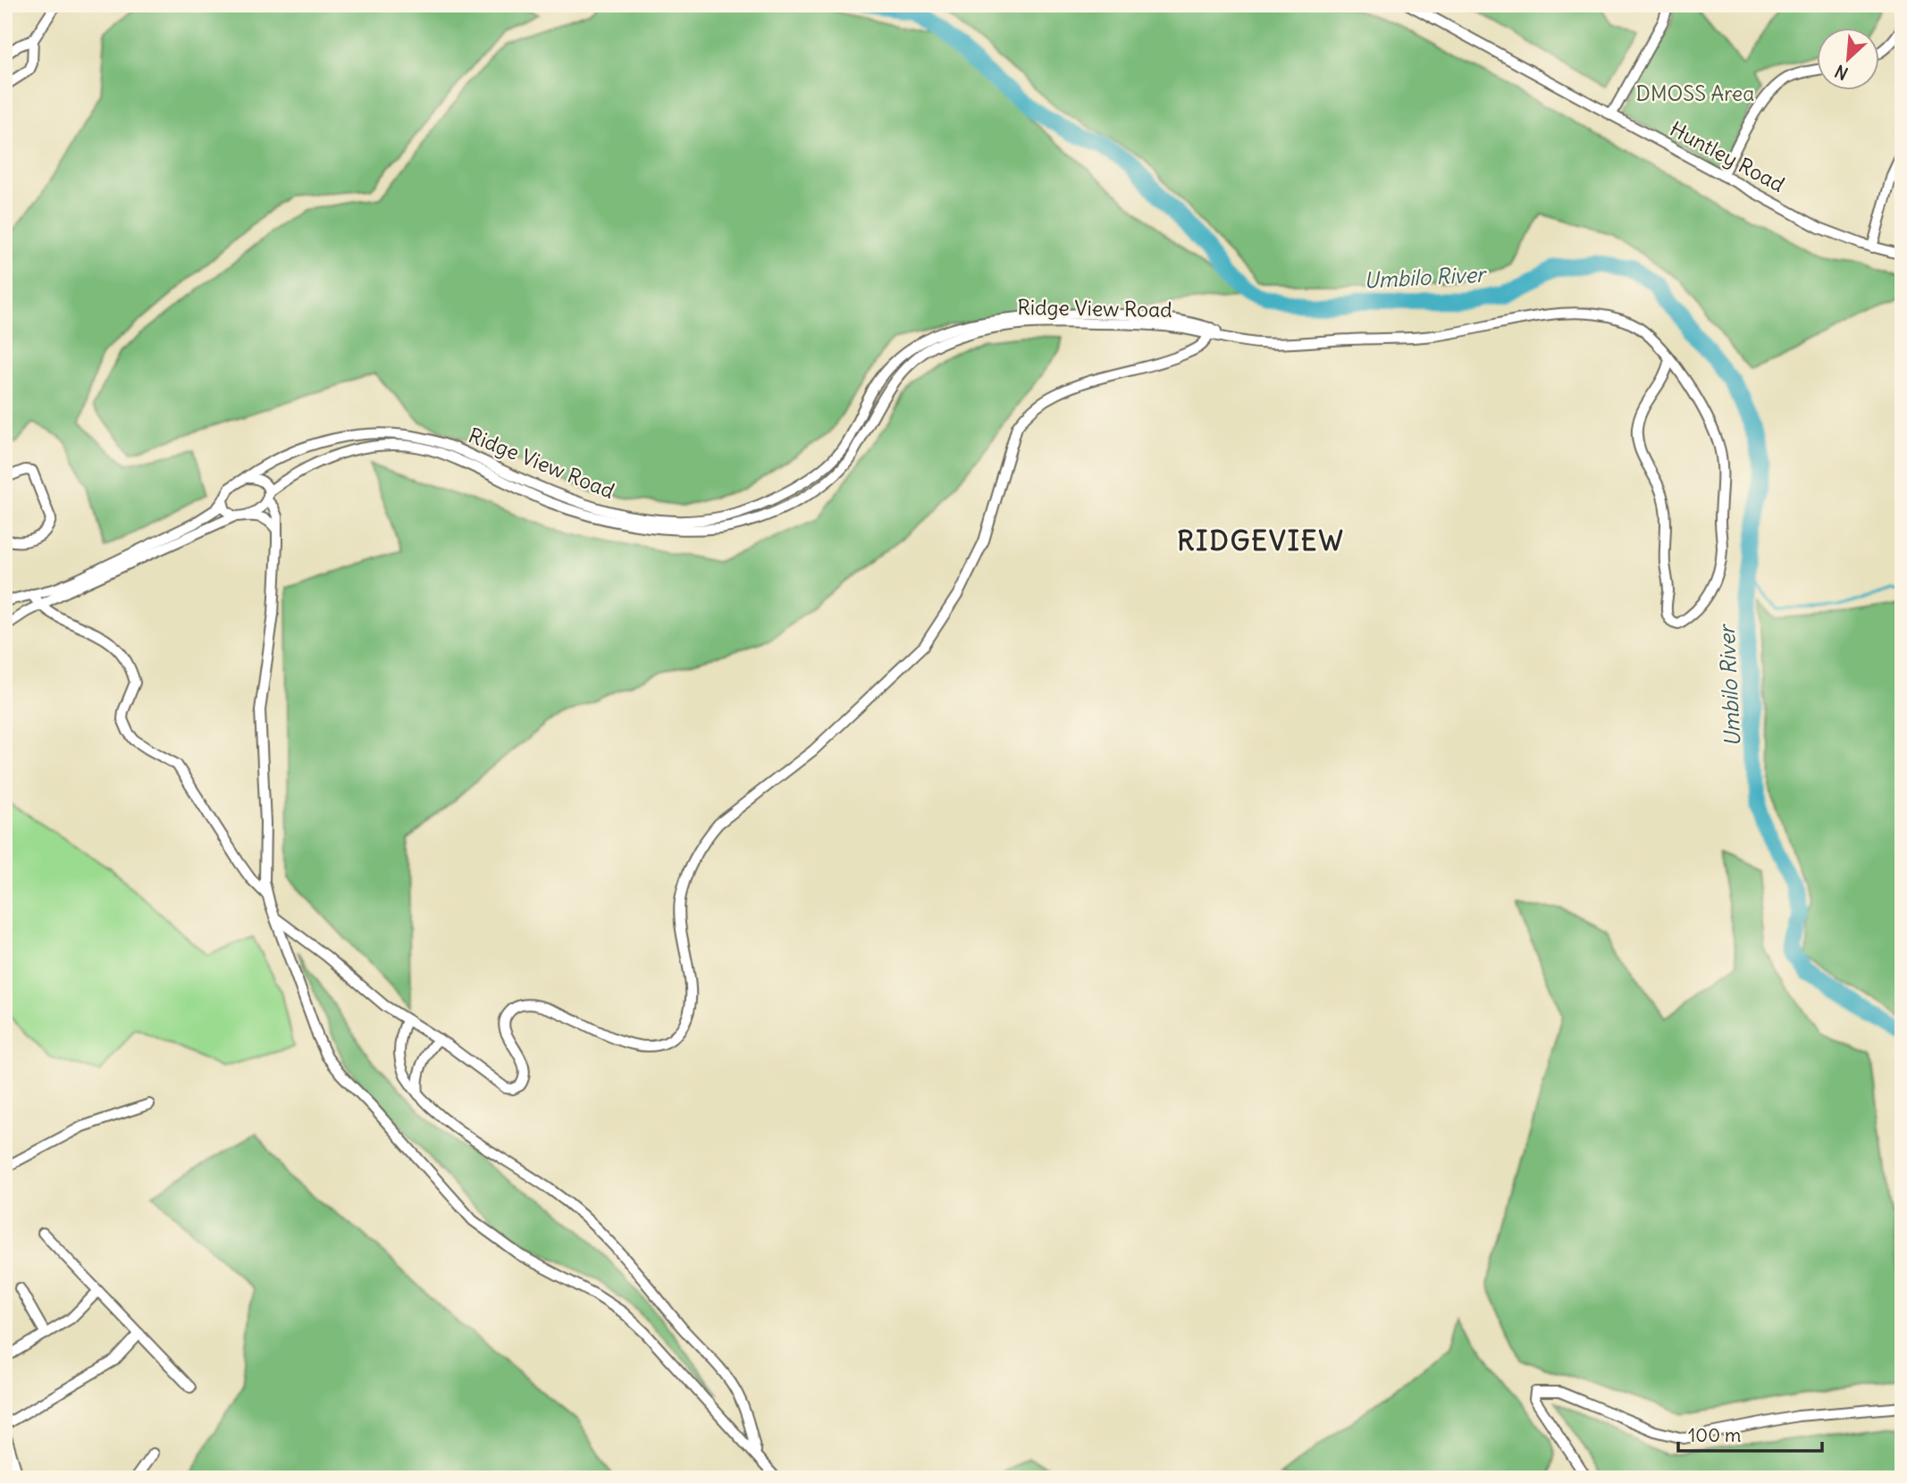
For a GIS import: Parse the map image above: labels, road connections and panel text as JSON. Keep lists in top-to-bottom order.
{
  "streets": {
    "street": ["Huntley Road", "Ridge View Road"]
  },
  "districts": ["RIDGEVIEW"],
  "water": ["Umbilo River"],
  "parks": ["DMOSS Area"],
  "scale_bar": "100 m",
  "north": "bottom left"
}
